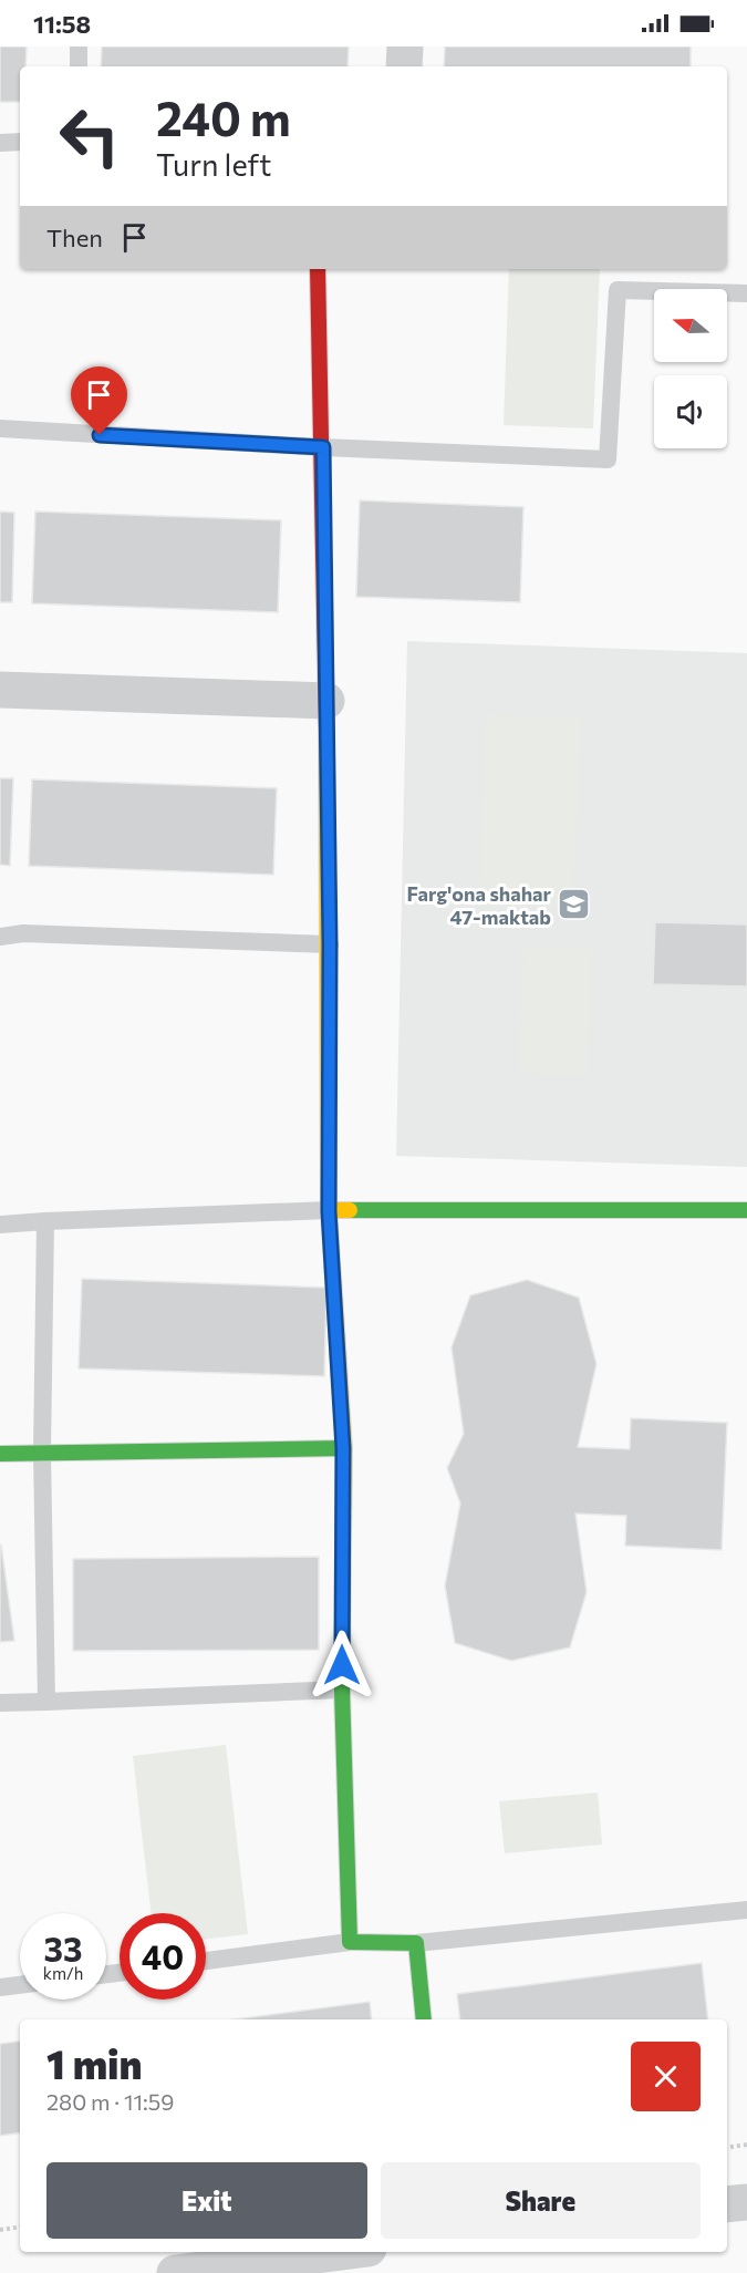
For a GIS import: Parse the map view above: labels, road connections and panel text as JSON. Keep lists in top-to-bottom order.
{
  "places": {
    "school or university": ["Farg'ona shahar 47-maktab"]
  },
  "north": "left",
  "page": {
    "status": "11:58",
    "turn": ["240 m", "Turn left"],
    "then": "Then",
    "speed": "33 km/h",
    "limit": "40",
    "heading": ["1 min", "280 m · 11:59"],
    "buttons": ["Exit", "Share"]
  }
}
